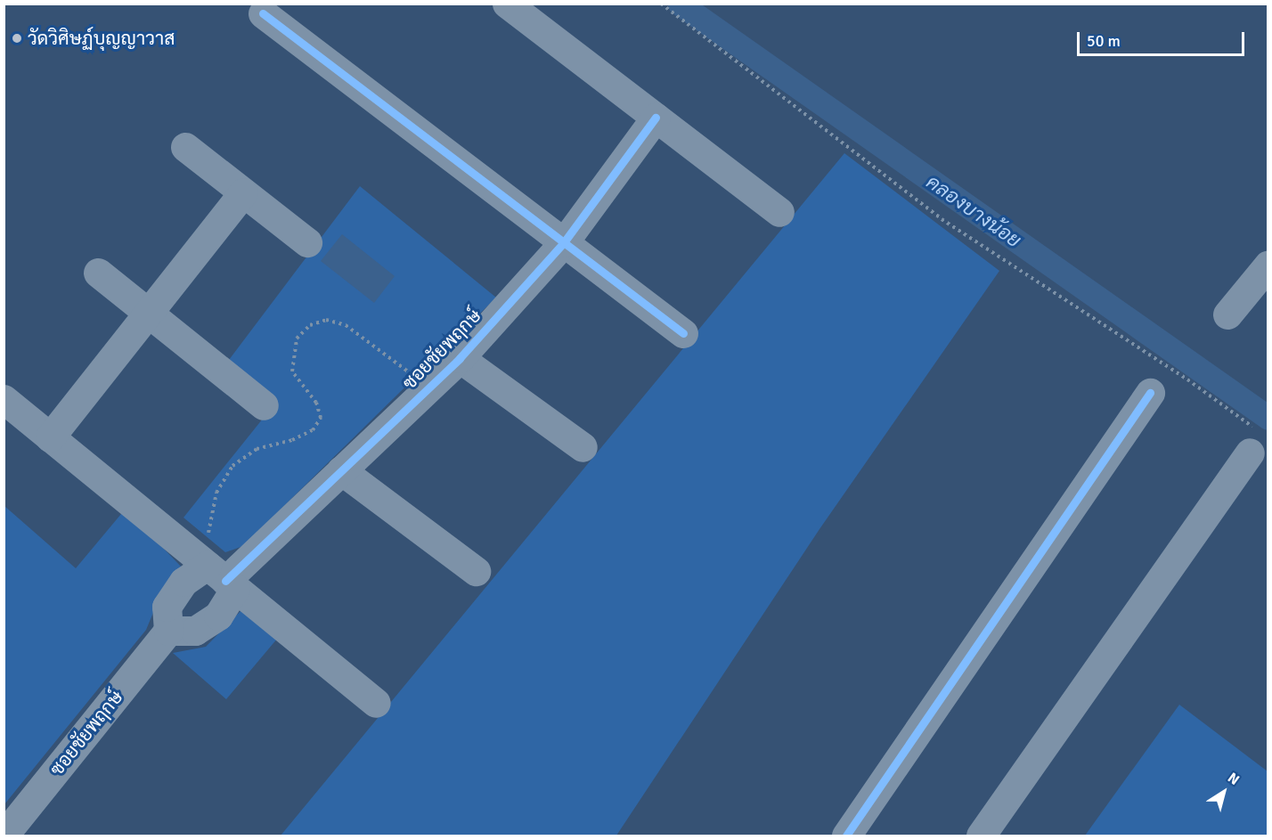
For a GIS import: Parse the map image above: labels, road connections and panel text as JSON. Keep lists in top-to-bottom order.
{
  "streets": {
    "street": ["ซอยชัยพฤกษ์"]
  },
  "water": ["คลองบางน้อย"],
  "places": ["วัดวิศิษฏ์บุญญาวาส"],
  "scale_bar": "50 m",
  "north": "top right"
}
